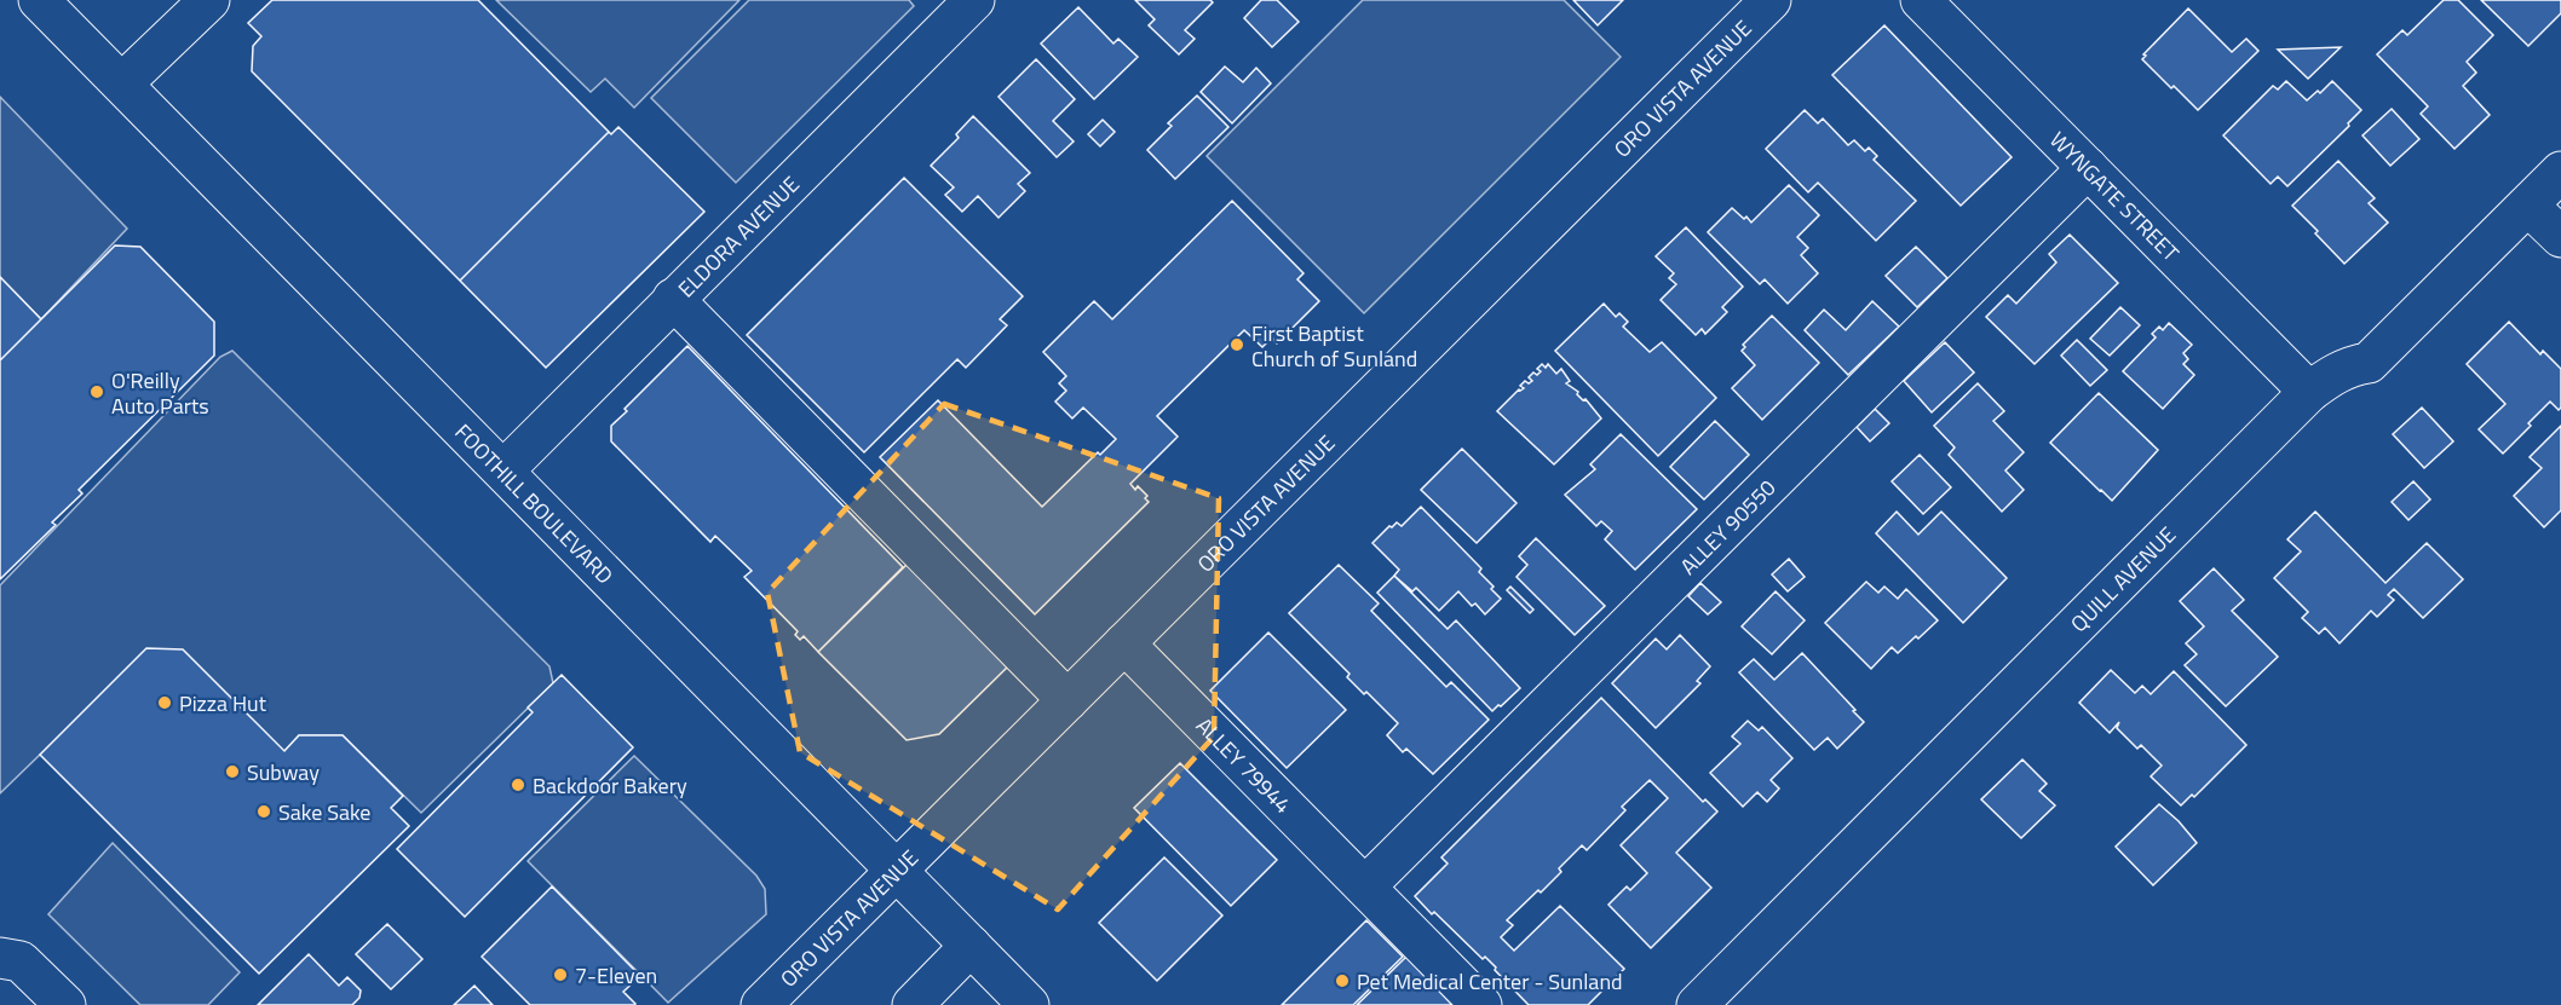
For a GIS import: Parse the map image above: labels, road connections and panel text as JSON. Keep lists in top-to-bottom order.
{
  "streets": {
    "street": [
      "ORO VISTA AVENUE",
      "WYNGATE STREET",
      "ELDORA AVENUE",
      "FOOTHILL BOULEVARD",
      "ALLEY 90550",
      "QUILL AVENUE",
      "ALLEY 79944"
    ]
  },
  "crossings": [
    ["ORO VISTA AVENUE", "FOOTHILL BOULEVARD"],
    ["ORO VISTA AVENUE", "ALLEY 79944"],
    ["WYNGATE STREET", "ALLEY 90550"],
    ["WYNGATE STREET", "QUILL AVENUE"],
    ["ELDORA AVENUE", "FOOTHILL BOULEVARD"],
    ["ALLEY 90550", "ALLEY 79944"]
  ],
  "places": [
    "First Baptist Church of Sunland",
    "O'Reilly Auto Parts",
    "Pizza Hut",
    "Subway",
    "Backdoor Bakery",
    "Sake Sake",
    "7-Eleven",
    "Pet Medical Center - Sunland"
  ]
}
